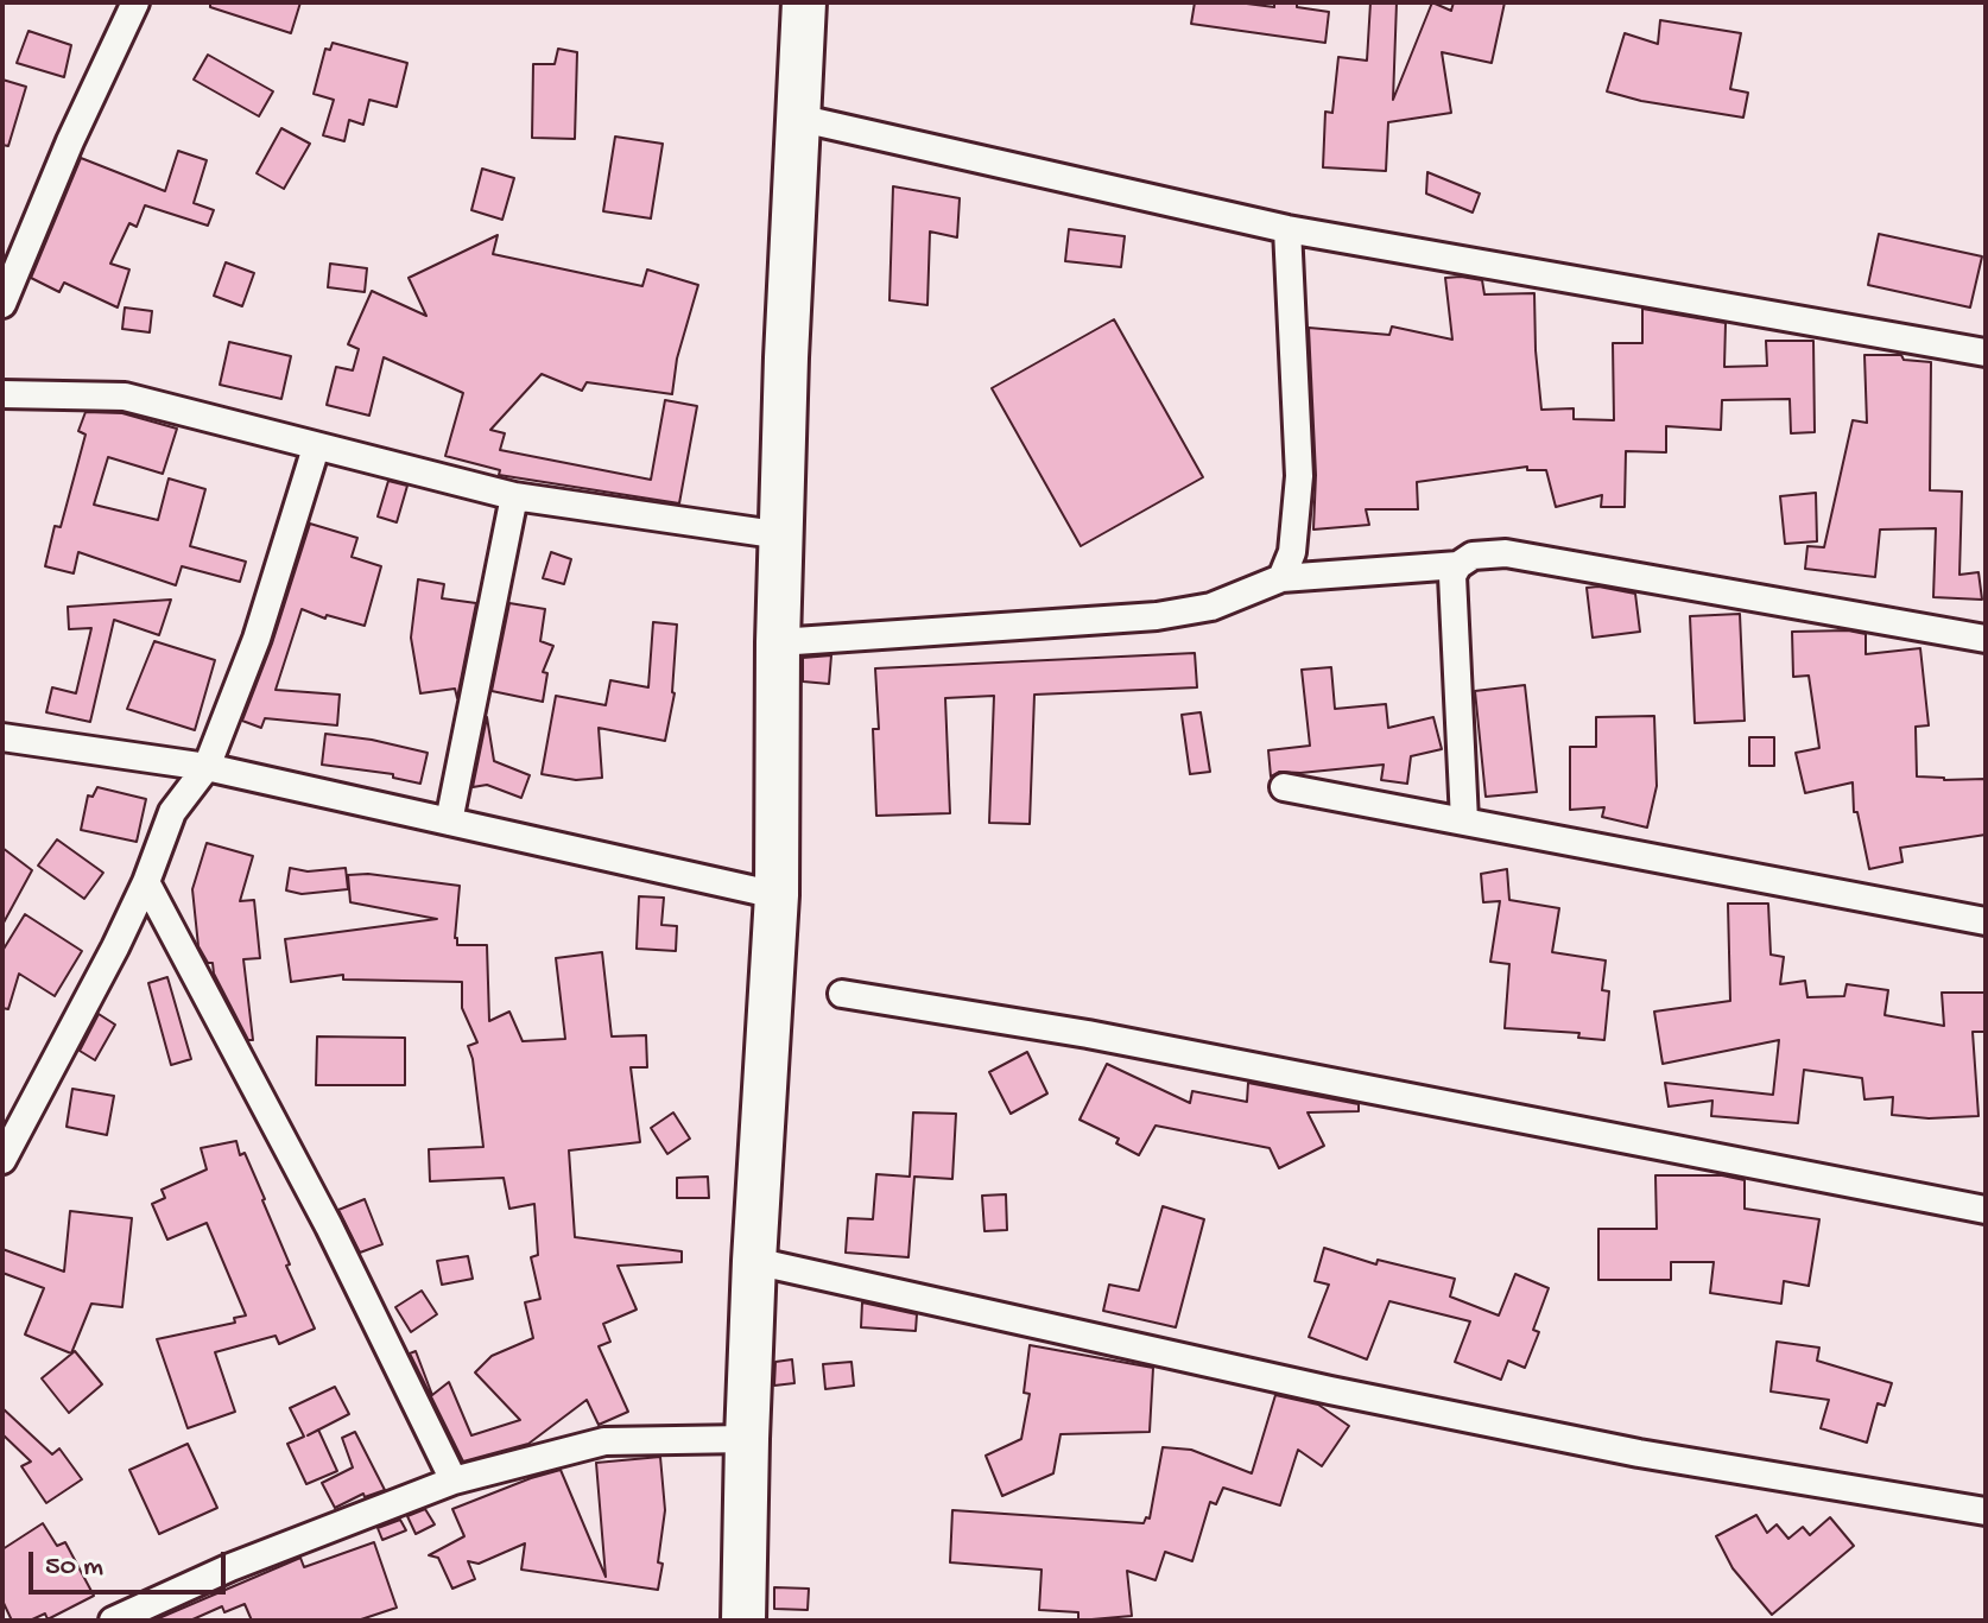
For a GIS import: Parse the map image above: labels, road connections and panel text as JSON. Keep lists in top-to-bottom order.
{
  "scale_bar": "50 m"
}
